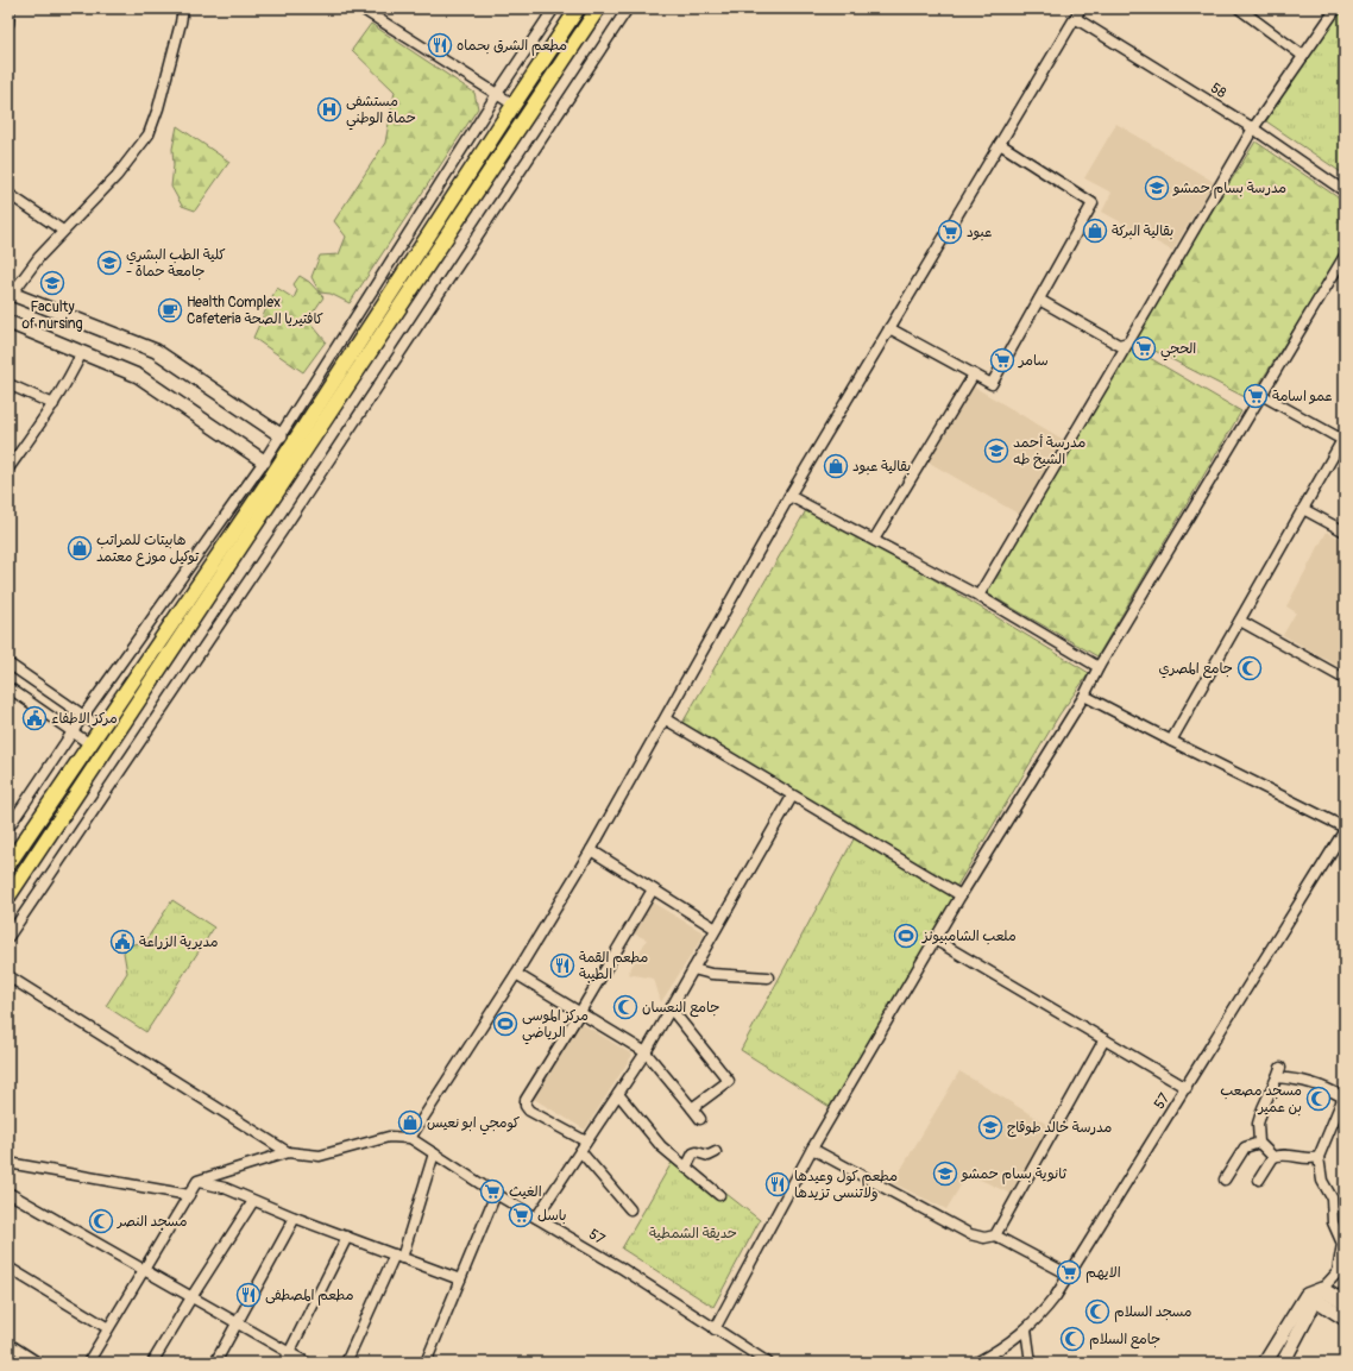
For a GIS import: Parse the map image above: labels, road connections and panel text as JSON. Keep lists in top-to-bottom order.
{
  "streets": {
    "street": ["58", "57"]
  },
  "parks": ["حديقة الشمطية"],
  "places": {
    "restaurant": [
      "مطعم الشرق بحماه",
      "مطعم القمة الطيبة",
      "مطعم كول وعيدها ولاتنسى تزيدها",
      "مطعم المصطفى"
    ],
    "hospital": ["مستشفى حماة الوطني"],
    "school or university": [
      "مدرسة بسام حمشو",
      "كلية الطب البشري - جامعة حماة",
      "Faculty of nursing",
      "مدرسة أحمد الشيخ طه",
      "مدرسة خالد طوقاج",
      "ثانوية بسام حمشو"
    ],
    "shop": [
      "بقالية البركة",
      "بقالية عبود",
      "هابيتات للمراتب توكيل موزع معتمد",
      "كومجي ابو نعيس"
    ],
    "supermarket": [
      "عبود",
      "الحجي",
      "سامر",
      "عمو اسامة",
      "الغيث",
      "باسل",
      "الايهم"
    ],
    "cafe": ["Health Complex Cafeteria كافتيريا الصحة"],
    "mosque": [
      "جامع المصري",
      "جامع النعسان",
      "مسجد مصعب بن عمير",
      "مسجد النصر",
      "مسجد السلام",
      "جامع السلام"
    ],
    "public building": ["مركز الاطفاء", "مديرية الزراعة"],
    "sports": ["ملعب الشامبيونز", "مركز الموسى الرياضي"]
  }
}
